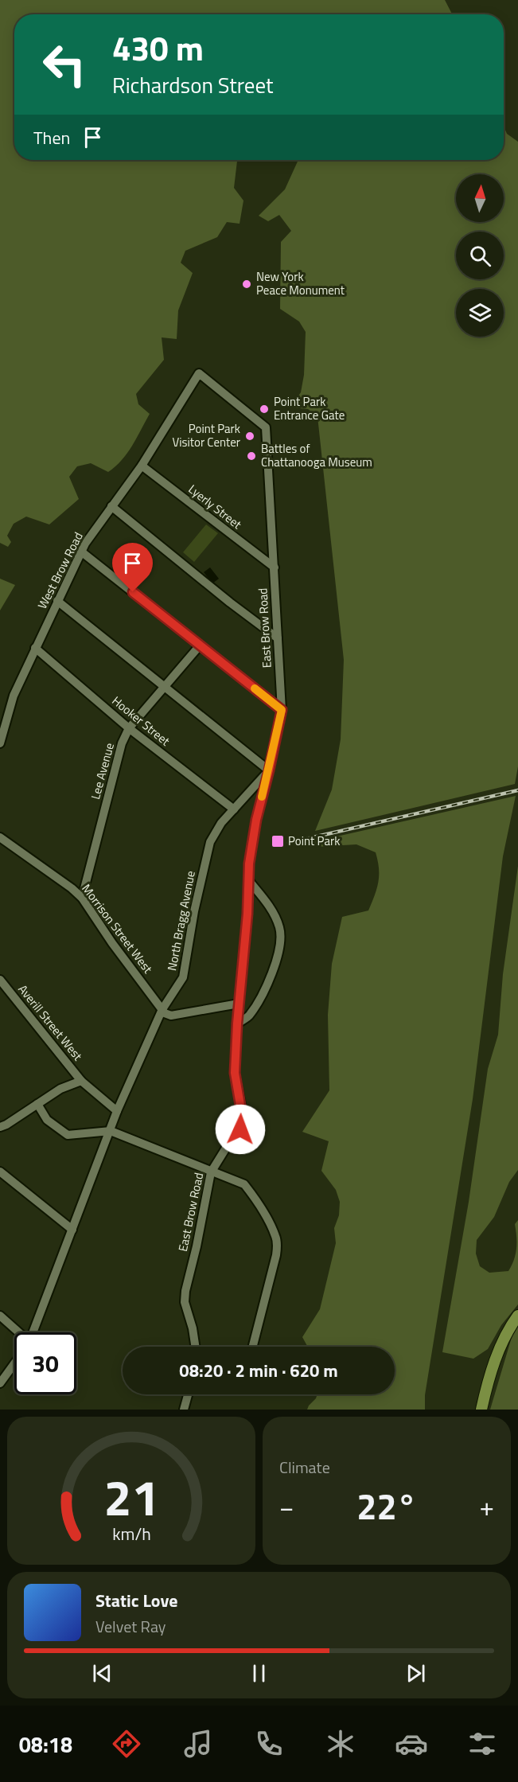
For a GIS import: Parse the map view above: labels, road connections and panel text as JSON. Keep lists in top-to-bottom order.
{
  "streets": {
    "street": [
      "Lyerly Street",
      "West Brow Road",
      "East Brow Road",
      "Hooker Street",
      "Lee Avenue",
      "North Bragg Avenue",
      "Morrison Street West",
      "Averill Street West"
    ]
  },
  "crossings": [
    ["Lyerly Street", "West Brow Road"],
    ["Lyerly Street", "East Brow Road"],
    ["West Brow Road", "East Brow Road"],
    ["West Brow Road", "Hooker Street"],
    ["East Brow Road", "North Bragg Avenue"],
    ["Hooker Street", "Lee Avenue"],
    ["Hooker Street", "North Bragg Avenue"],
    ["Lee Avenue", "Morrison Street West"],
    ["North Bragg Avenue", "Morrison Street West"],
    ["North Bragg Avenue", "Averill Street West"]
  ],
  "places": {
    "other": [
      "New York Peace Monument",
      "Point Park Entrance Gate",
      "Point Park Visitor Center",
      "Battles of Chattanooga Museum"
    ],
    "transit": ["Point Park"]
  },
  "north": "top",
  "page": {
    "turn": ["430 m", "Richardson Street"],
    "then": "Then",
    "limit": "30",
    "trip": "08:20 · 2 min · 620 m",
    "tile": "Climate",
    "heat": ["−", "22°", "+"],
    "song": ["Static Love", "Velvet Ray"],
    "tabs": "08:18",
    "gauge": ["21", "km/h"]
  }
}
